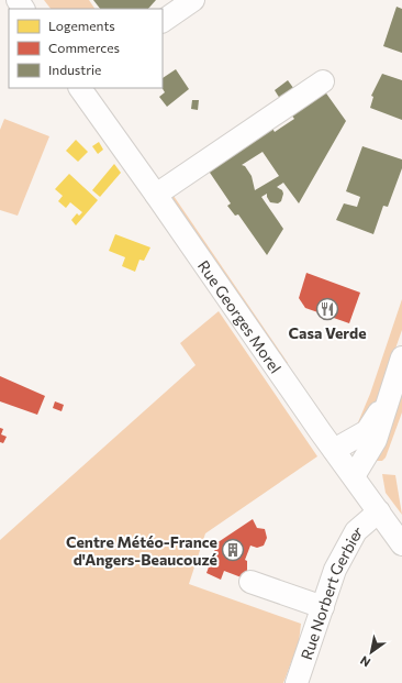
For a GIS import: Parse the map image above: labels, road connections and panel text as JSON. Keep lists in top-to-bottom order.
{
  "streets": {
    "street": ["Rue Georges Morel", "Rue Norbert Gerbier"]
  },
  "crossings": [
    ["Rue Georges Morel", "Rue Norbert Gerbier"]
  ],
  "places": {
    "restaurant": ["Casa Verde"],
    "building": ["Centre Météo-France d'Angers-Beaucouzé"]
  },
  "legend": ["Logements", "Commerces", "Industrie"],
  "north": "bottom left"
}
